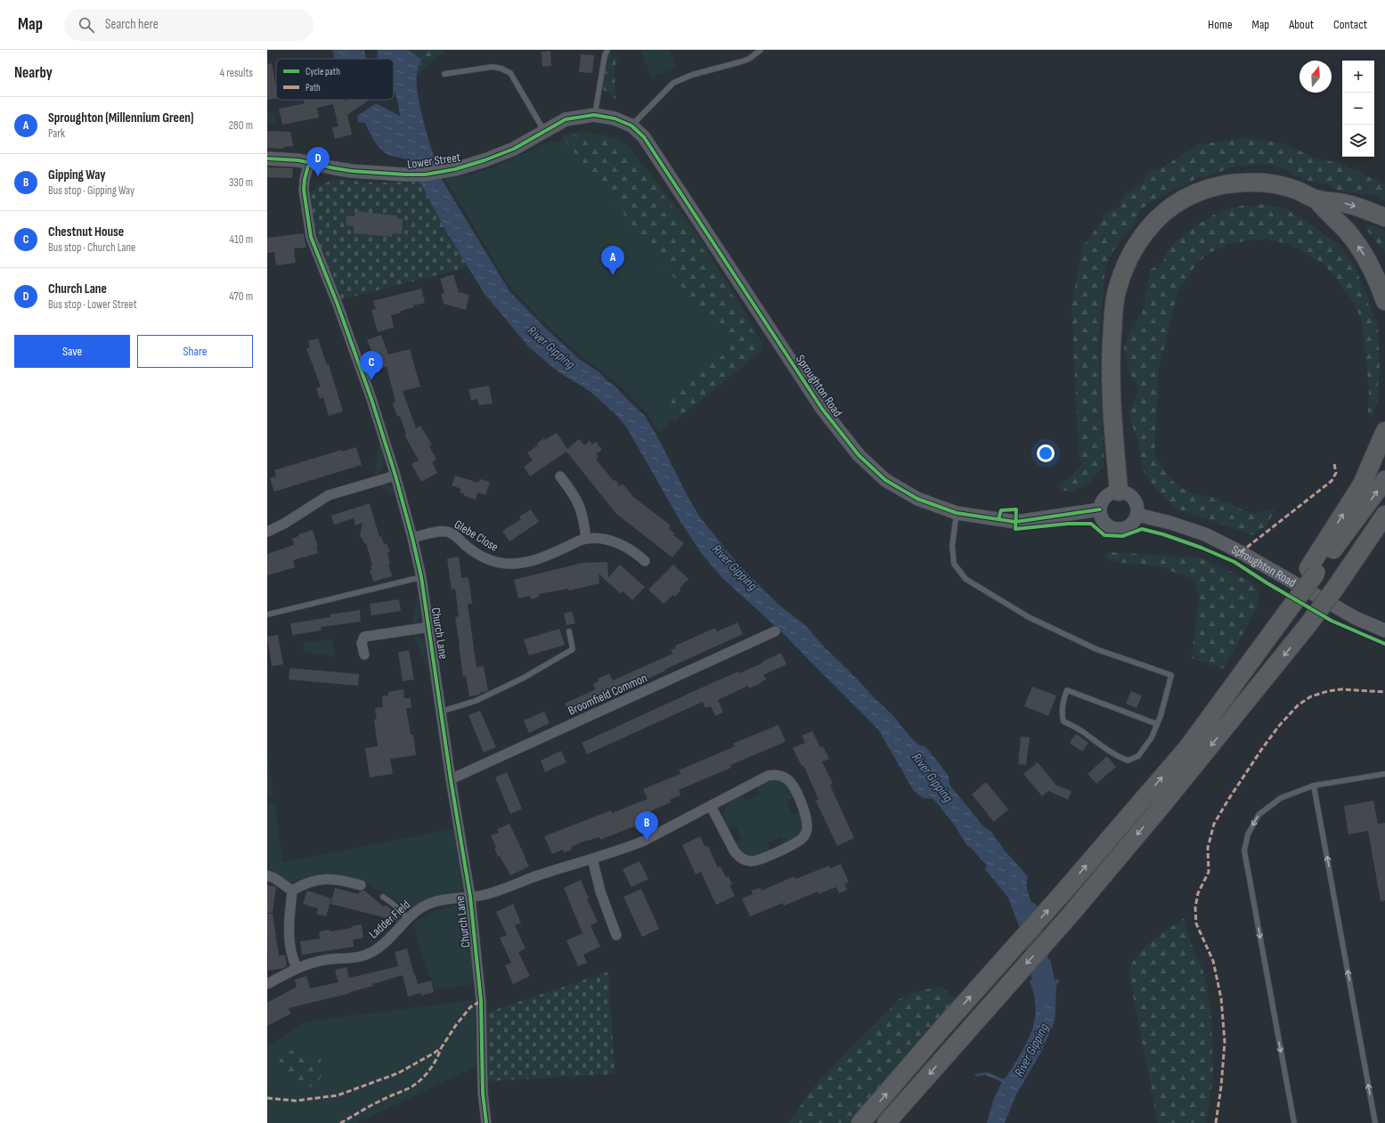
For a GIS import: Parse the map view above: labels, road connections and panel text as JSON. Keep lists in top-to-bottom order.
{
  "streets": {
    "street": [
      "Lower Street",
      "Sproughton Road",
      "Glebe Close",
      "Church Lane",
      "Broomfield Common",
      "Ladder Field"
    ]
  },
  "crossings": [
    ["Lower Street", "Sproughton Road"],
    ["Lower Street", "Church Lane"],
    ["Glebe Close", "Church Lane"],
    ["Church Lane", "Broomfield Common"],
    ["Church Lane", "Ladder Field"]
  ],
  "water": ["River Gipping"],
  "legend": ["Cycle path", "Path"],
  "north": "top",
  "page": {
    "header": "Map",
    "search": "Search here",
    "nav": [
      "Home",
      "Map",
      "About",
      "Contact"
    ],
    "heading": ["Nearby", "4 results"],
    "map_buttons": ["+", "−"],
    "list": [
      {
        "mark": "A",
        "name": "Sproughton (Millennium Green)",
        "note": "Park",
        "value": "280 m"
      },
      {
        "mark": "B",
        "name": "Gipping Way",
        "note": "Bus stop · Gipping Way",
        "value": "330 m"
      },
      {
        "mark": "C",
        "name": "Chestnut House",
        "note": "Bus stop · Church Lane",
        "value": "410 m"
      },
      {
        "mark": "D",
        "name": "Church Lane",
        "note": "Bus stop · Lower Street",
        "value": "470 m"
      }
    ],
    "pins": [
      "D",
      "A",
      "C",
      "B"
    ],
    "buttons": ["Save", "Share"]
  }
}
